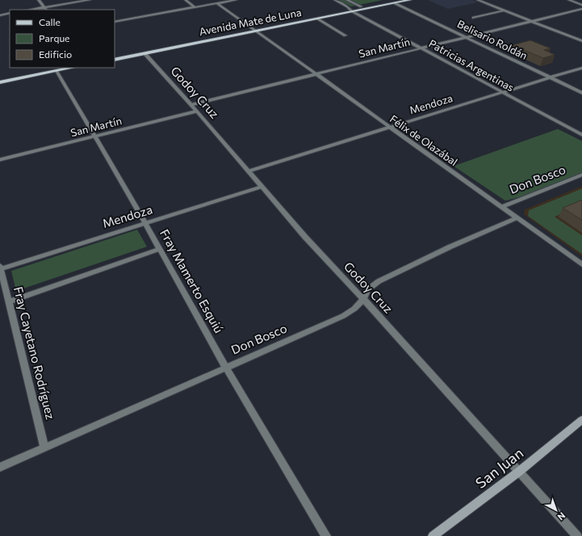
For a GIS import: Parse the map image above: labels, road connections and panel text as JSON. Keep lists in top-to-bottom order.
{
  "streets": {
    "main road": ["Avenida Mate de Luna"],
    "street": [
      "Belisario Roldán",
      "San Martín",
      "Patricias Argentinas",
      "Godoy Cruz",
      "Mendoza",
      "Félix de Olazábal",
      "Don Bosco",
      "Fray Mamerto Esquiú",
      "Fray Cayetano Rodríguez",
      "San Juan"
    ]
  },
  "crossings": [
    ["Avenida Mate de Luna", "Belisario Roldán"],
    ["Avenida Mate de Luna", "Patricias Argentinas"],
    ["Avenida Mate de Luna", "Godoy Cruz"],
    ["Avenida Mate de Luna", "Félix de Olazábal"],
    ["Belisario Roldán", "San Martín"],
    ["Belisario Roldán", "Mendoza"],
    ["San Martín", "Patricias Argentinas"],
    ["San Martín", "Godoy Cruz"],
    ["San Martín", "Félix de Olazábal"],
    ["San Martín", "Fray Mamerto Esquiú"],
    ["Patricias Argentinas", "Mendoza"],
    ["Godoy Cruz", "Mendoza"],
    ["Godoy Cruz", "Don Bosco"],
    ["Godoy Cruz", "San Juan"],
    ["Mendoza", "Félix de Olazábal"],
    ["Mendoza", "Fray Mamerto Esquiú"],
    ["Mendoza", "Fray Cayetano Rodríguez"],
    ["Félix de Olazábal", "Don Bosco"],
    ["Don Bosco", "Fray Mamerto Esquiú"],
    ["Don Bosco", "Fray Cayetano Rodríguez"]
  ],
  "legend": ["Calle", "Parque", "Edificio"],
  "north": "bottom right"
}
